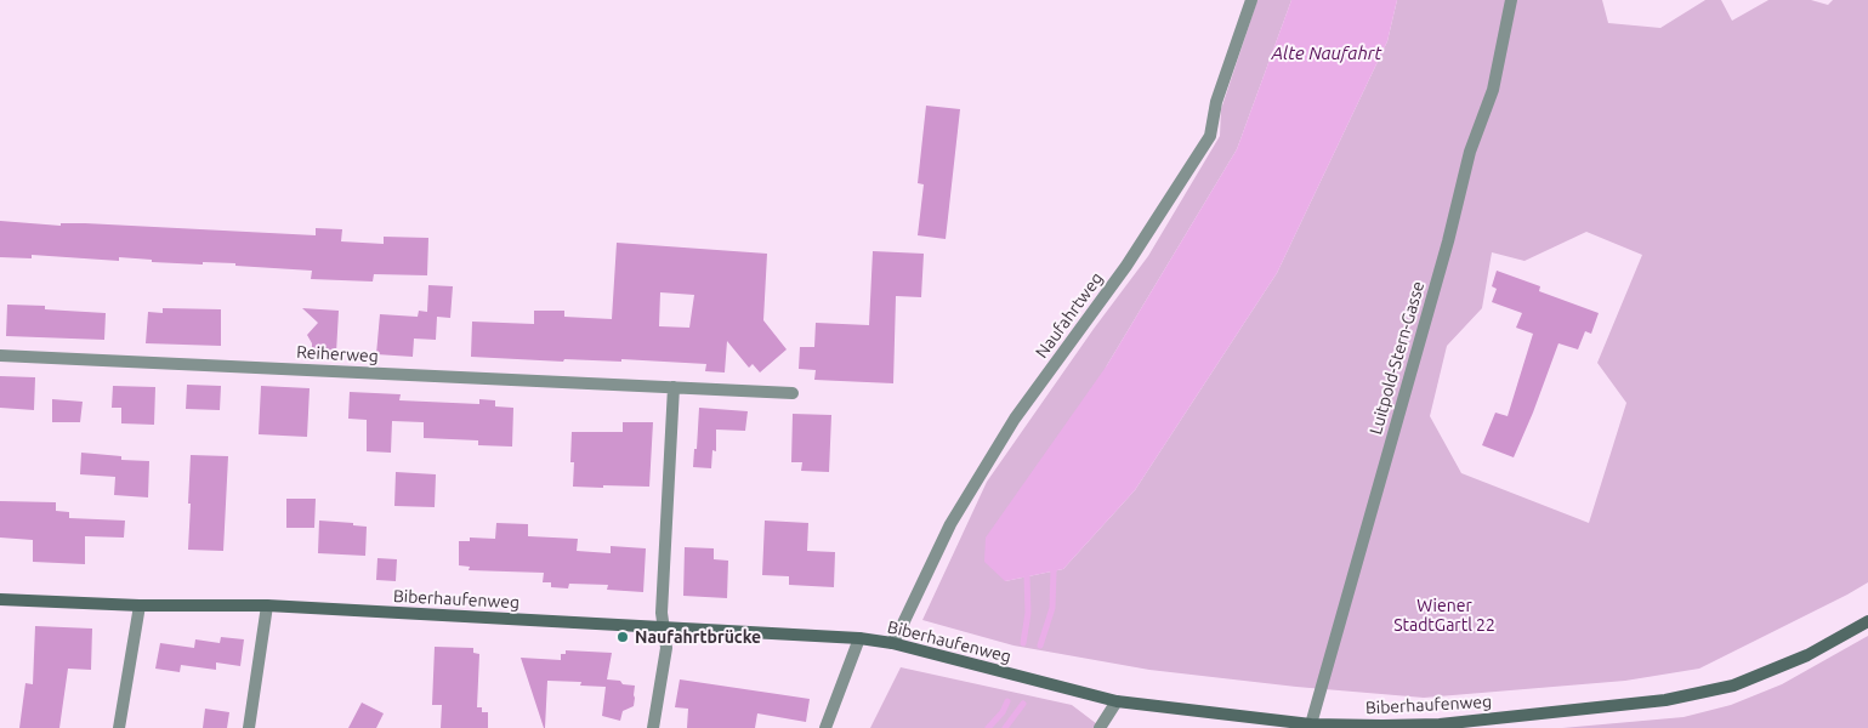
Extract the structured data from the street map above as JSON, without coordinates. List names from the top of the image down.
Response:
{
  "streets": {
    "main road": ["Biberhaufenweg"],
    "street": ["Naufahrtweg", "Reiherweg", "Luitpold-Stern-Gasse"]
  },
  "crossings": [
    ["Naufahrtweg", "Biberhaufenweg"],
    ["Luitpold-Stern-Gasse", "Biberhaufenweg"]
  ],
  "water": ["Alte Naufahrt"],
  "parks": ["Wiener StadtGartl 22"],
  "places": ["Naufahrtbrücke"]
}
